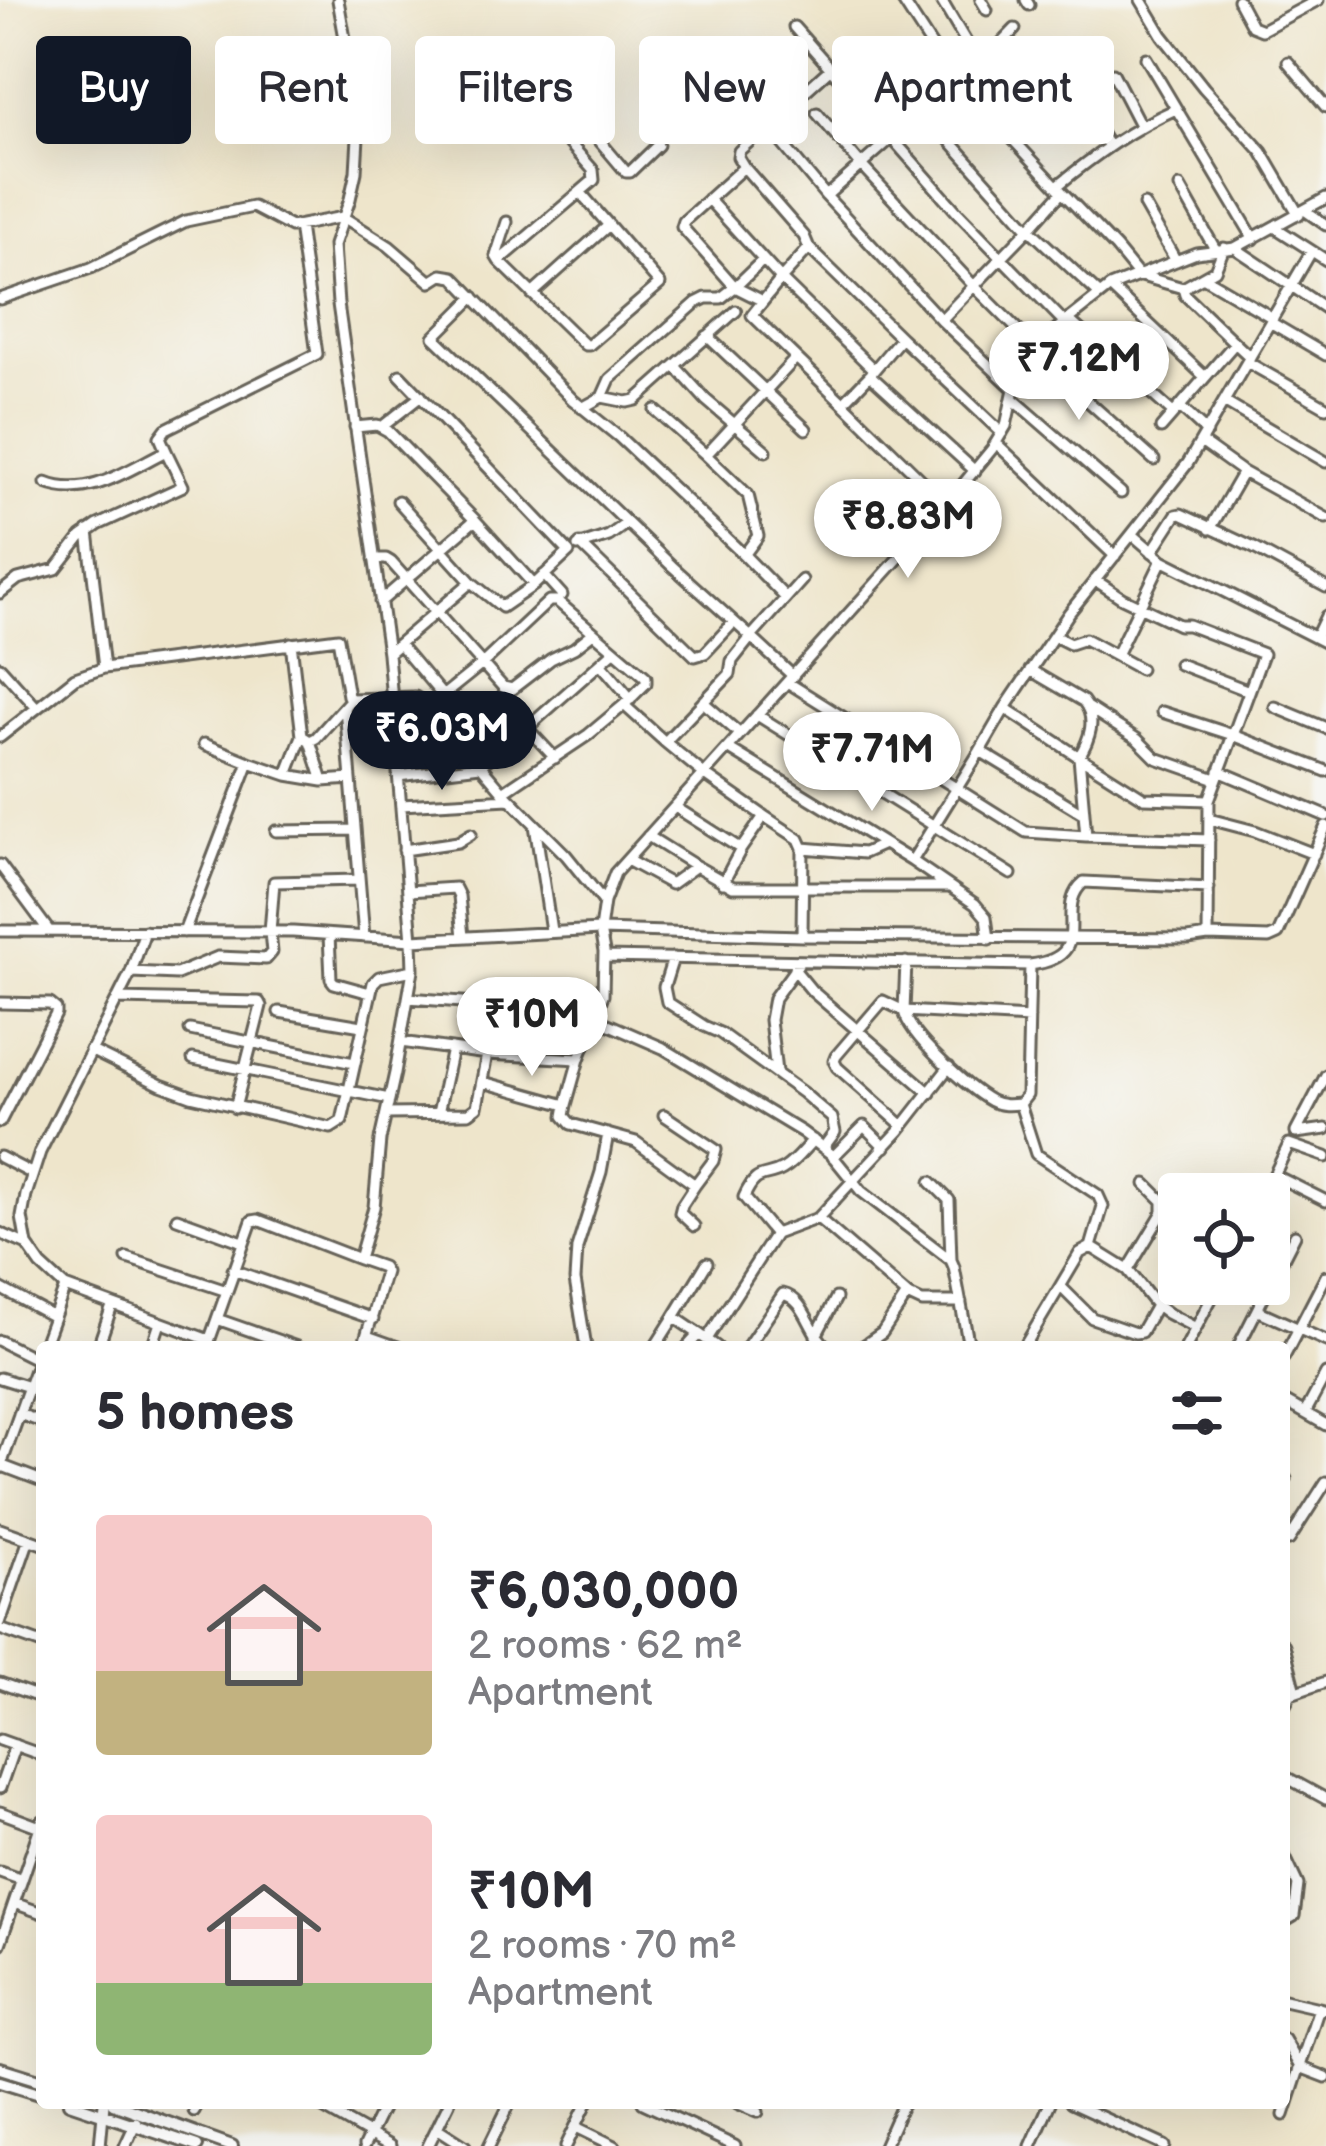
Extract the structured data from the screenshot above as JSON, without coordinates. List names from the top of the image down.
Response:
{
  "page": {
    "chip": [
      "Buy",
      "Rent",
      "Filters",
      "New",
      "Apartment"
    ],
    "price": [
      "₹7.12M",
      "₹8.83M",
      "₹6.03M",
      "₹7.71M",
      "₹10M"
    ],
    "heading": "5 homes",
    "list": [
      {
        "name": "₹6,030,000",
        "note": "2 rooms · 62 m² · Apartment"
      },
      {
        "name": "₹10M",
        "note": "2 rooms · 70 m² · Apartment"
      }
    ]
  }
}
